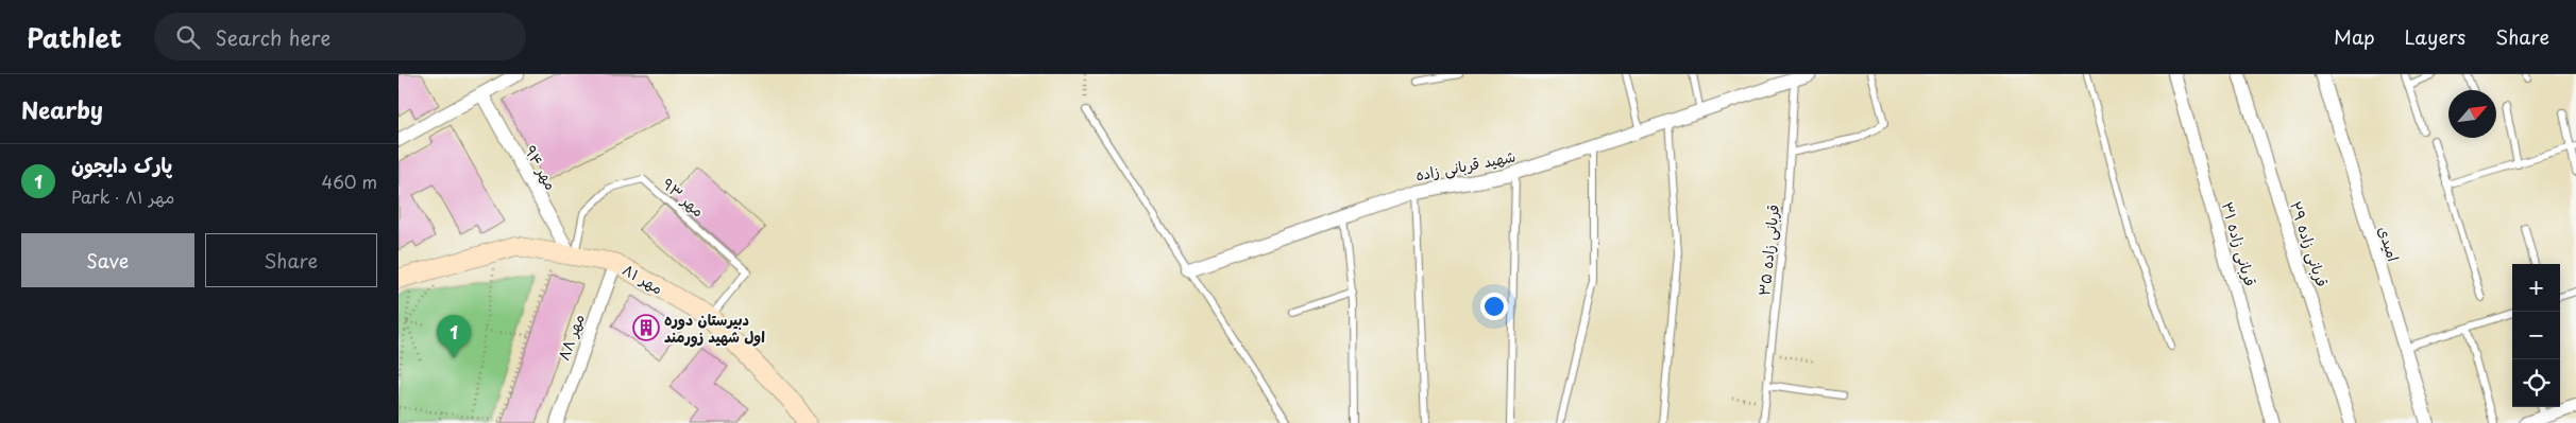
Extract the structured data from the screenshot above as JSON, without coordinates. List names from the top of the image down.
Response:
{
  "streets": {
    "street": [
      "شهید قربانی زاده",
      "مهر ۹۴",
      "قربانی زاده ۳۱",
      "قربانی زاده ۲۹",
      "امیدی",
      "مهر ۸۱",
      "مهر ۸۸"
    ],
    "lane": ["مهر ۹۳", "قربانی زاده ۳۵"]
  },
  "crossings": [
    ["شهید قربانی زاده", "قربانی زاده ۳۵"],
    ["مهر ۹۴", "مهر ۹۳"],
    ["مهر ۹۴", "مهر ۸۱"],
    ["مهر ۹۳", "مهر ۸۱"],
    ["مهر ۸۱", "مهر ۸۸"]
  ],
  "places": {
    "building": ["دبیرستان دوره اول شهید زورمند"]
  },
  "north": "top right",
  "page": {
    "header": "Pathlet",
    "search": "Search here",
    "nav": ["Map", "Layers", "Share"],
    "heading": "Nearby",
    "list": [
      {
        "mark": "1",
        "name": "پارک دایجون",
        "note": "Park · مهر ۸۱",
        "value": "460 m"
      }
    ],
    "buttons": ["Save", "Share"],
    "map_buttons": ["+", "−"],
    "pins": "1"
  }
}
